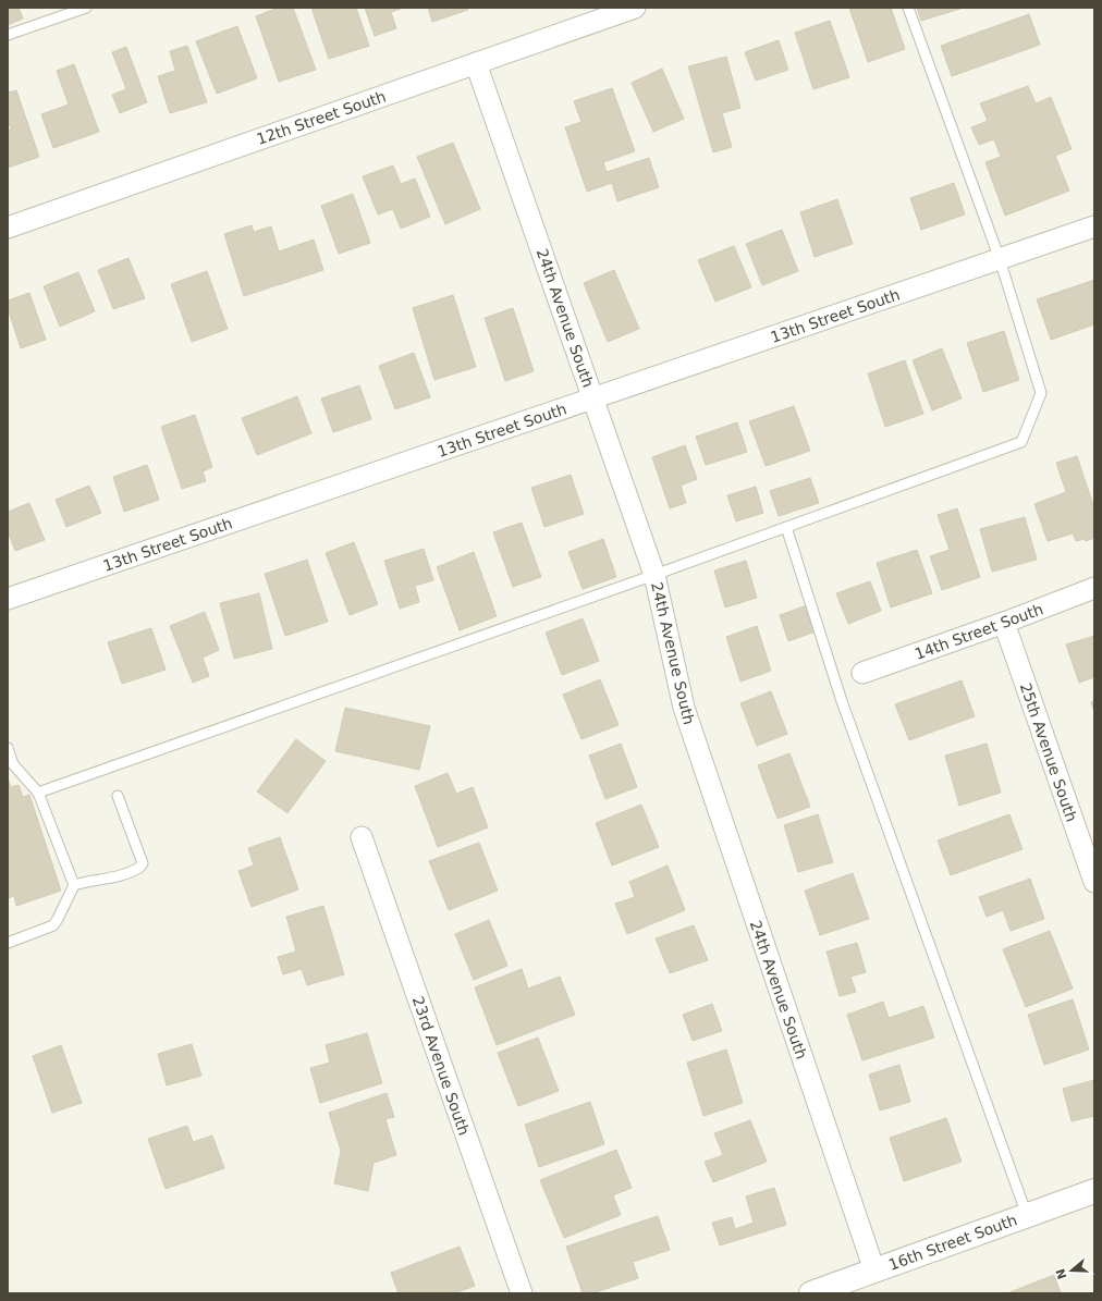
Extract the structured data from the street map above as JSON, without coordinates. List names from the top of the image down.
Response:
{
  "streets": {
    "street": [
      "12th Street South",
      "13th Street South",
      "24th Avenue South",
      "14th Street South",
      "25th Avenue South",
      "23rd Avenue South",
      "16th Street South"
    ]
  },
  "crossings": [
    ["12th Street South", "24th Avenue South"],
    ["13th Street South", "24th Avenue South"],
    ["24th Avenue South", "16th Street South"],
    ["14th Street South", "25th Avenue South"]
  ],
  "north": "left"
}
